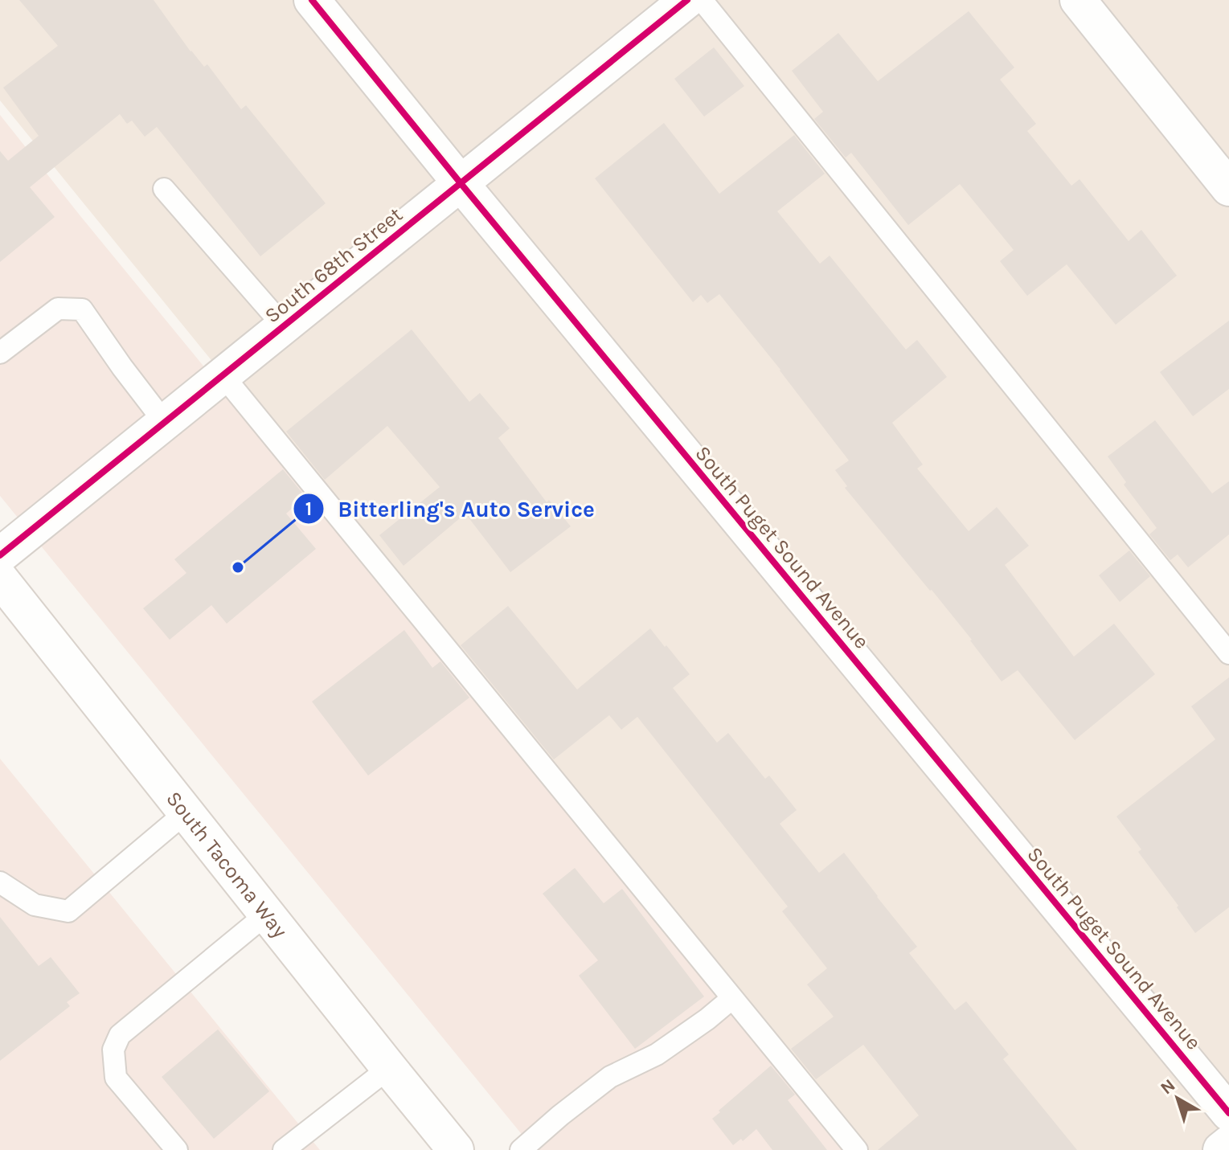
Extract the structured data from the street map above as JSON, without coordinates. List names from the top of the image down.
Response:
{
  "streets": {
    "street": ["South 68th Street", "South Puget Sound Avenue", "South Tacoma Way"]
  },
  "crossings": [
    ["South 68th Street", "South Puget Sound Avenue"]
  ],
  "places": ["Bitterling's Auto Service"],
  "north": "top left"
}
